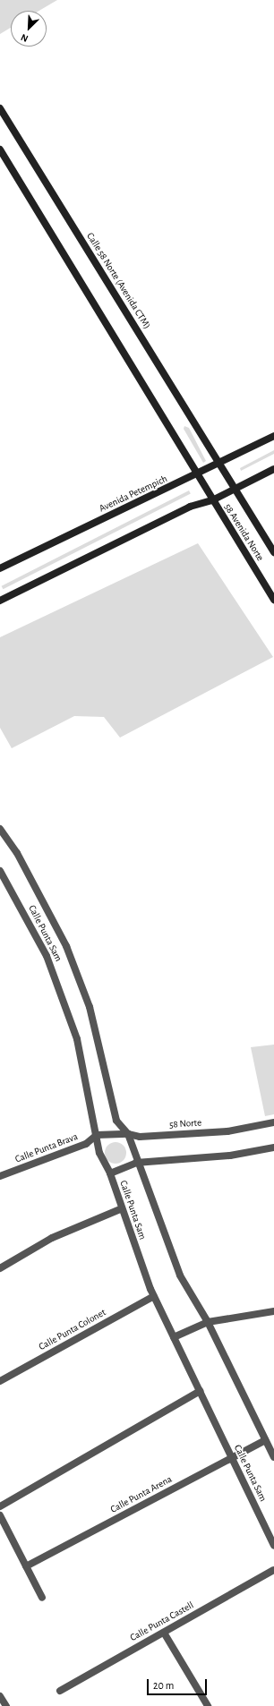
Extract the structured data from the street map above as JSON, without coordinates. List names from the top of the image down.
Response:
{
  "streets": {
    "main road": ["Calle 58 Norte (Avenida CTM)", "Avenida Petempich", "58 Avenida Norte"],
    "street": [
      "Calle Punta Sam",
      "58 Norte",
      "Calle Punta Brava",
      "Calle Punta Colonet",
      "Calle Punta Arena",
      "Calle Punta Castell"
    ]
  },
  "crossings": [
    ["Calle 58 Norte (Avenida CTM)", "Avenida Petempich"],
    ["Calle 58 Norte (Avenida CTM)", "58 Avenida Norte"],
    ["Avenida Petempich", "58 Avenida Norte"],
    ["Calle Punta Sam", "58 Norte"],
    ["Calle Punta Sam", "Calle Punta Brava"],
    ["Calle Punta Sam", "Calle Punta Colonet"],
    ["Calle Punta Sam", "Calle Punta Arena"],
    ["58 Norte", "Calle Punta Brava"]
  ],
  "scale_bar": "20 m",
  "north": "bottom left"
}
